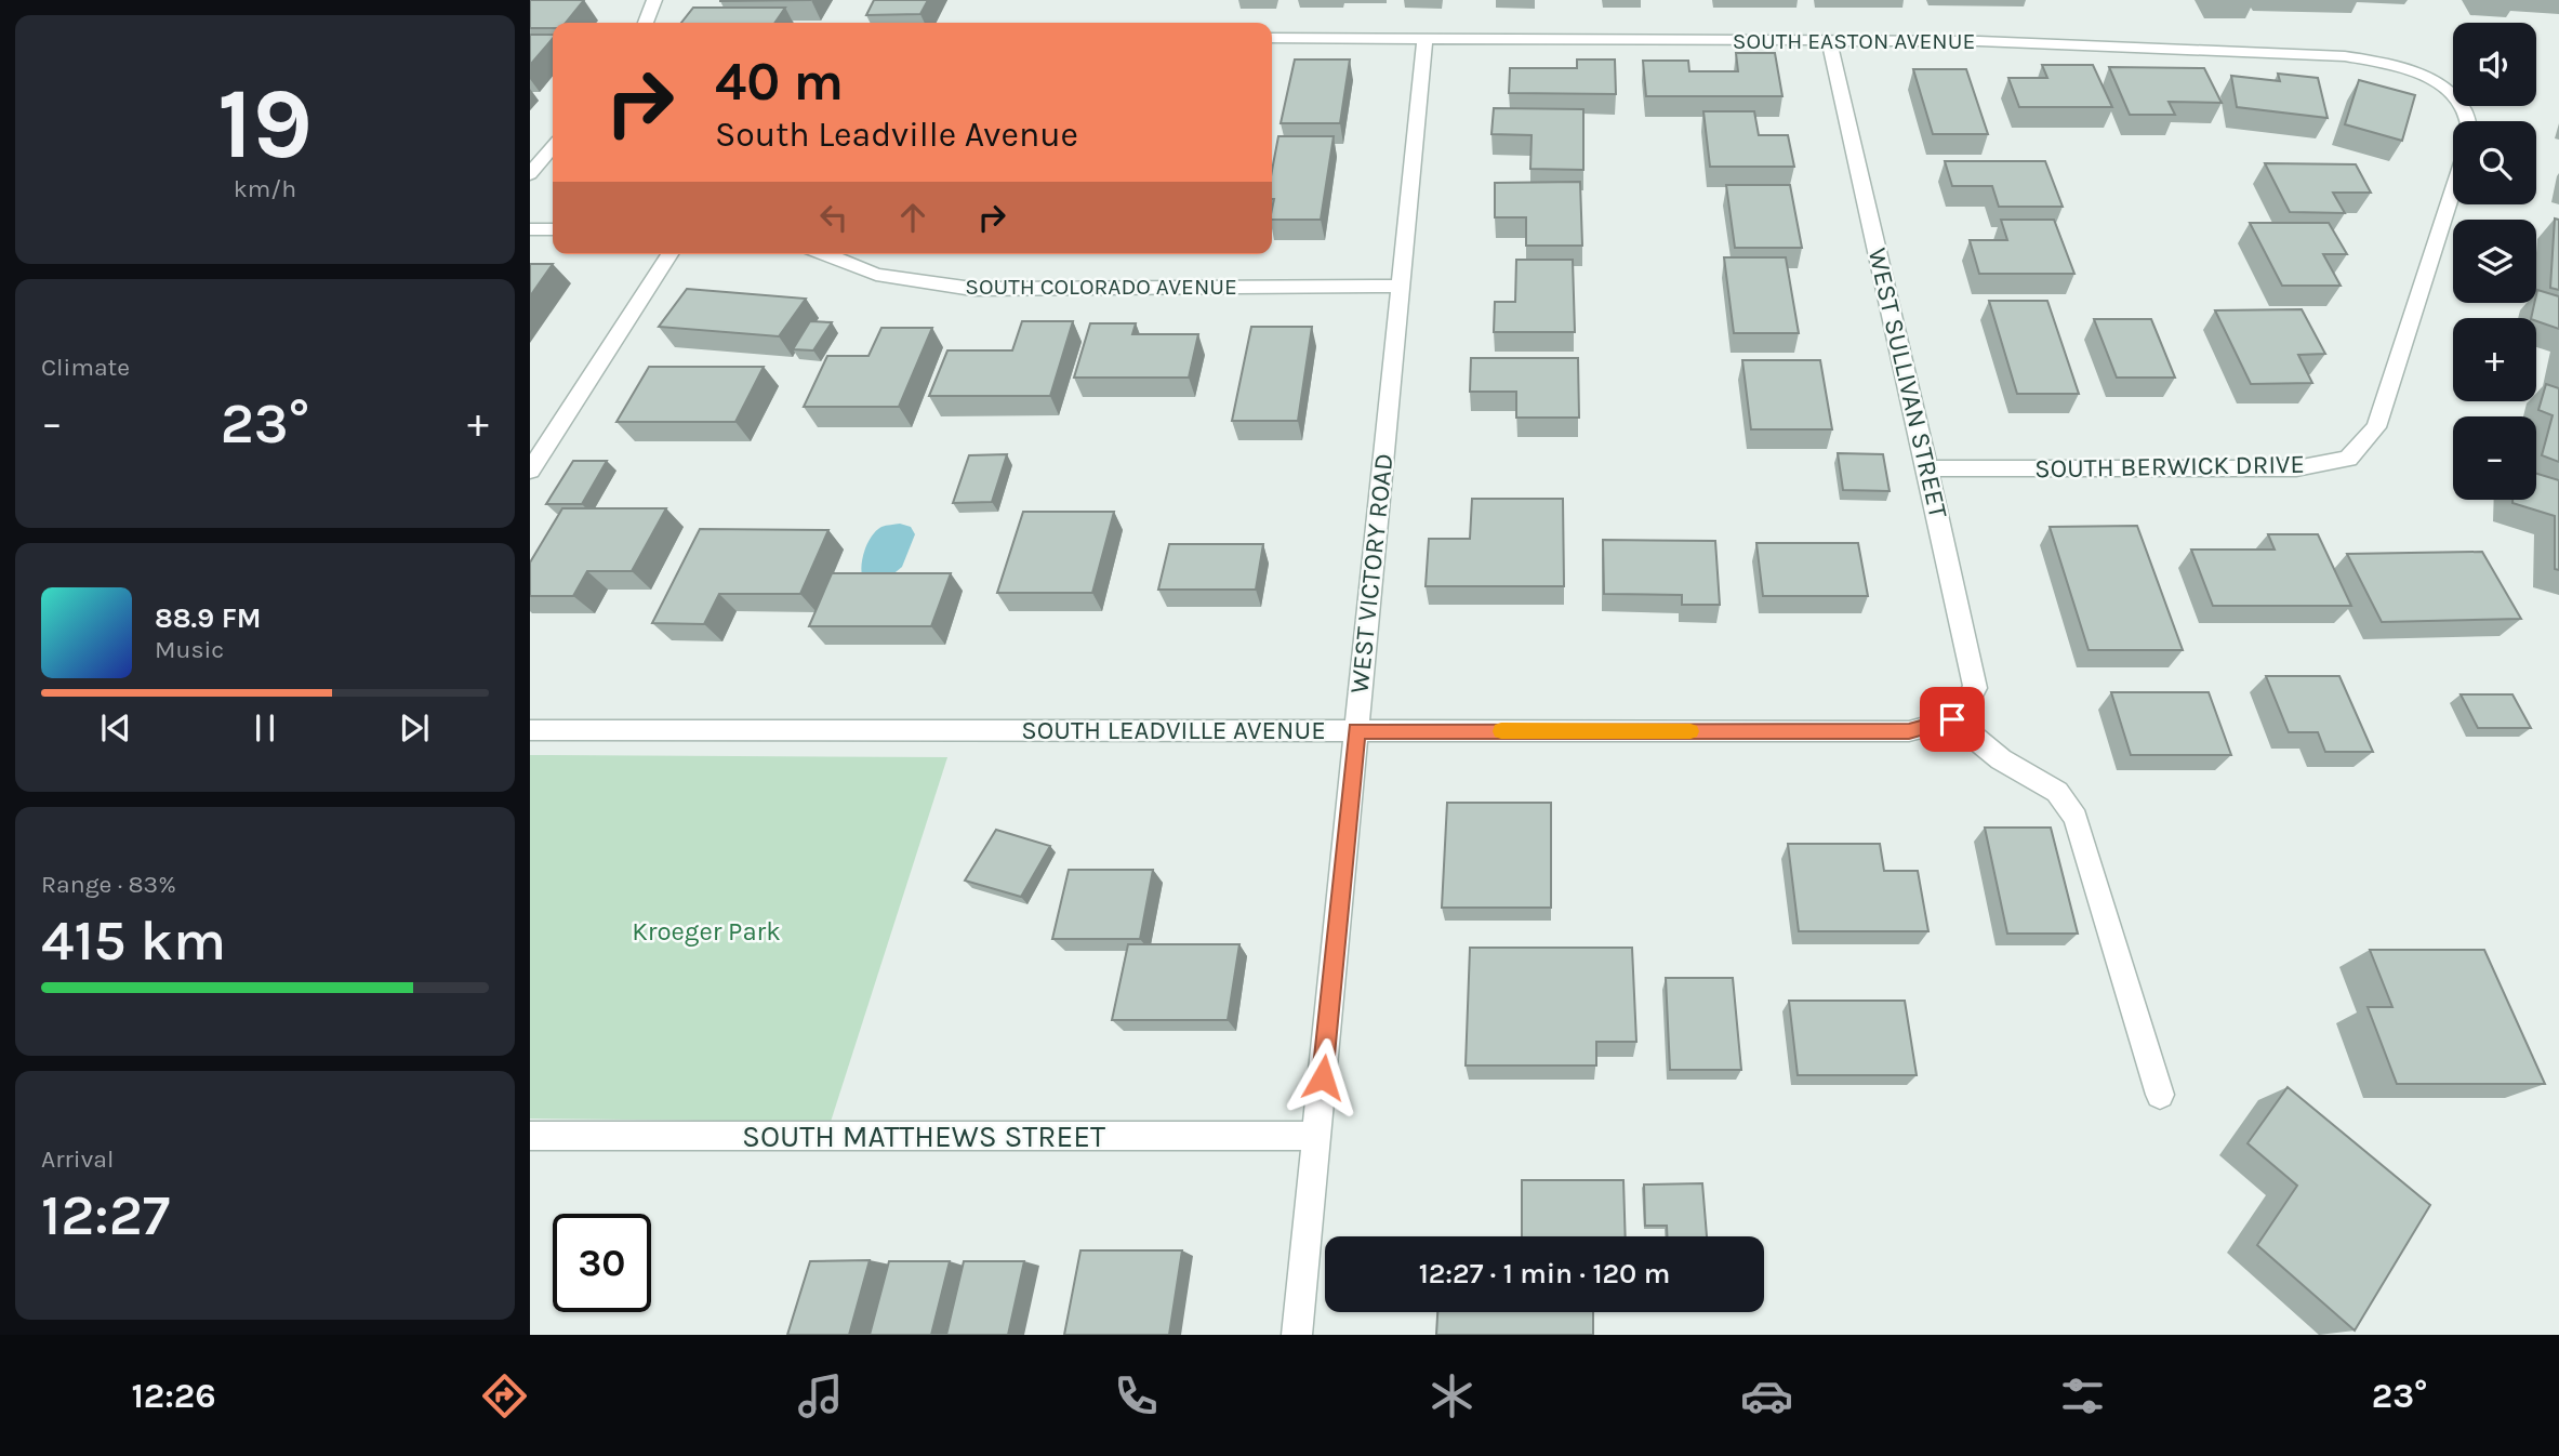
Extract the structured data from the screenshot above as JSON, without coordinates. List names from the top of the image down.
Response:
{
  "streets": {
    "street": [
      "SOUTH EASTON AVENUE",
      "SOUTH COLORADO AVENUE",
      "WEST SULLIVAN STREET",
      "SOUTH BERWICK DRIVE",
      "WEST VICTORY ROAD",
      "SOUTH LEADVILLE AVENUE",
      "SOUTH MATTHEWS STREET"
    ]
  },
  "crossings": [
    ["SOUTH EASTON AVENUE", "WEST SULLIVAN STREET"],
    ["SOUTH EASTON AVENUE", "WEST VICTORY ROAD"],
    ["SOUTH COLORADO AVENUE", "WEST VICTORY ROAD"],
    ["WEST SULLIVAN STREET", "SOUTH BERWICK DRIVE"],
    ["WEST SULLIVAN STREET", "SOUTH LEADVILLE AVENUE"],
    ["WEST VICTORY ROAD", "SOUTH LEADVILLE AVENUE"],
    ["WEST VICTORY ROAD", "SOUTH MATTHEWS STREET"]
  ],
  "parks": ["Kroeger Park"],
  "page": {
    "tile": [
      ["19", "km/h"],
      "Climate",
      ["Range · 83%", "415 km"],
      ["Arrival", "12:27"]
    ],
    "map_buttons": ["+", "−"],
    "turn": ["40 m", "South Leadville Avenue"],
    "heat": ["−", "23°", "+"],
    "song": ["88.9 FM", "Music"],
    "limit": "30",
    "trip": "12:27 · 1 min · 120 m",
    "tabs": ["12:26", "23°"]
  }
}
